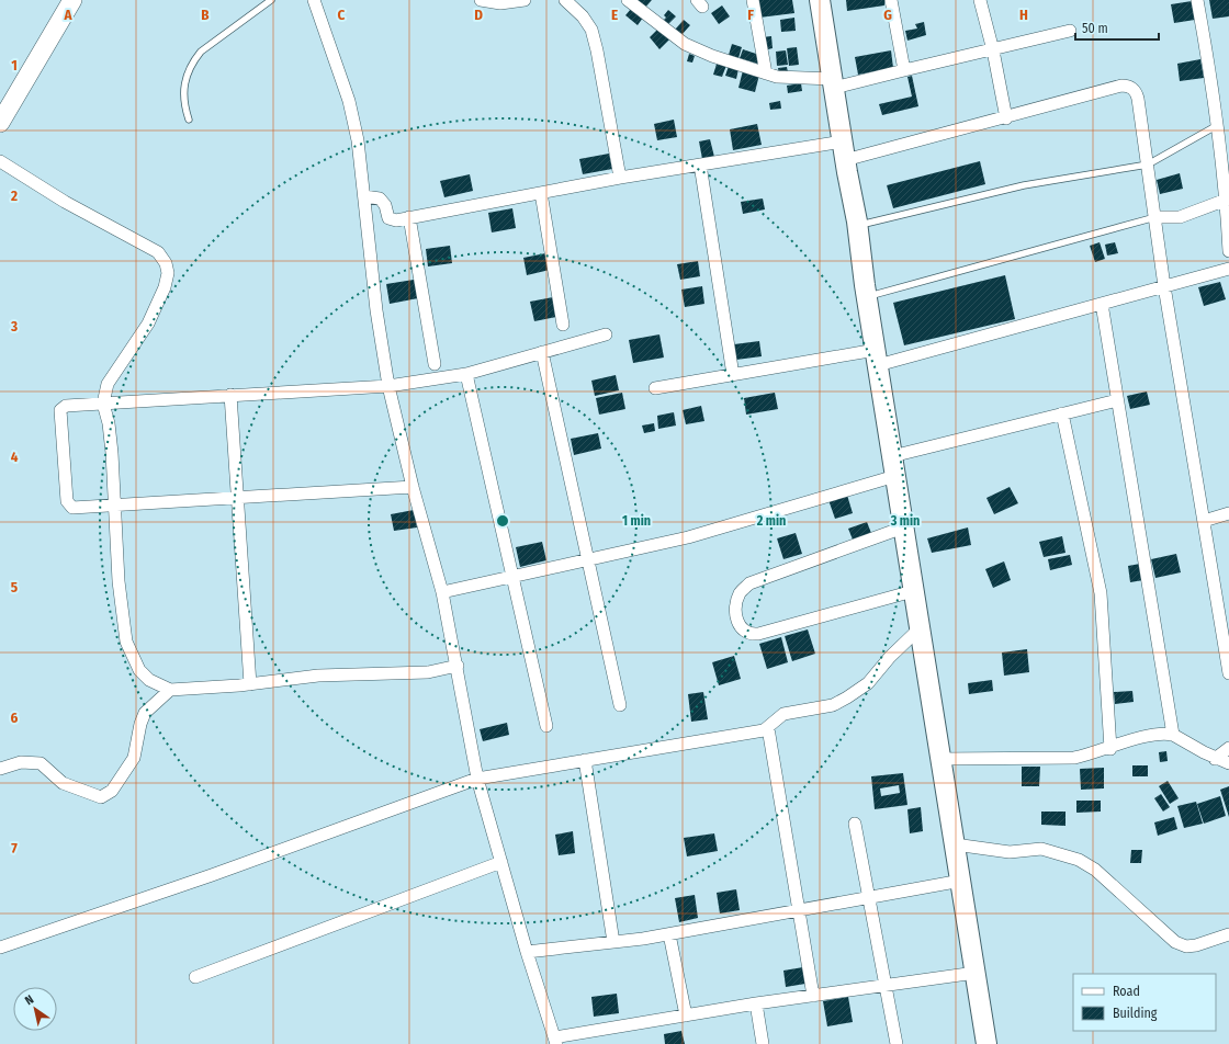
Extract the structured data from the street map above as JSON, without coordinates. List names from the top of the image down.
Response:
{
  "legend": ["Road", "Building"],
  "scale_bar": "50 m",
  "north": "top left",
  "grid": {
    "columns": [
      "A",
      "B",
      "C",
      "D",
      "E",
      "F",
      "G",
      "H"
    ],
    "rows": [
      "1",
      "2",
      "3",
      "4",
      "5",
      "6",
      "7"
    ]
  },
  "rings": ["1 min", "2 min", "3 min"]
}
